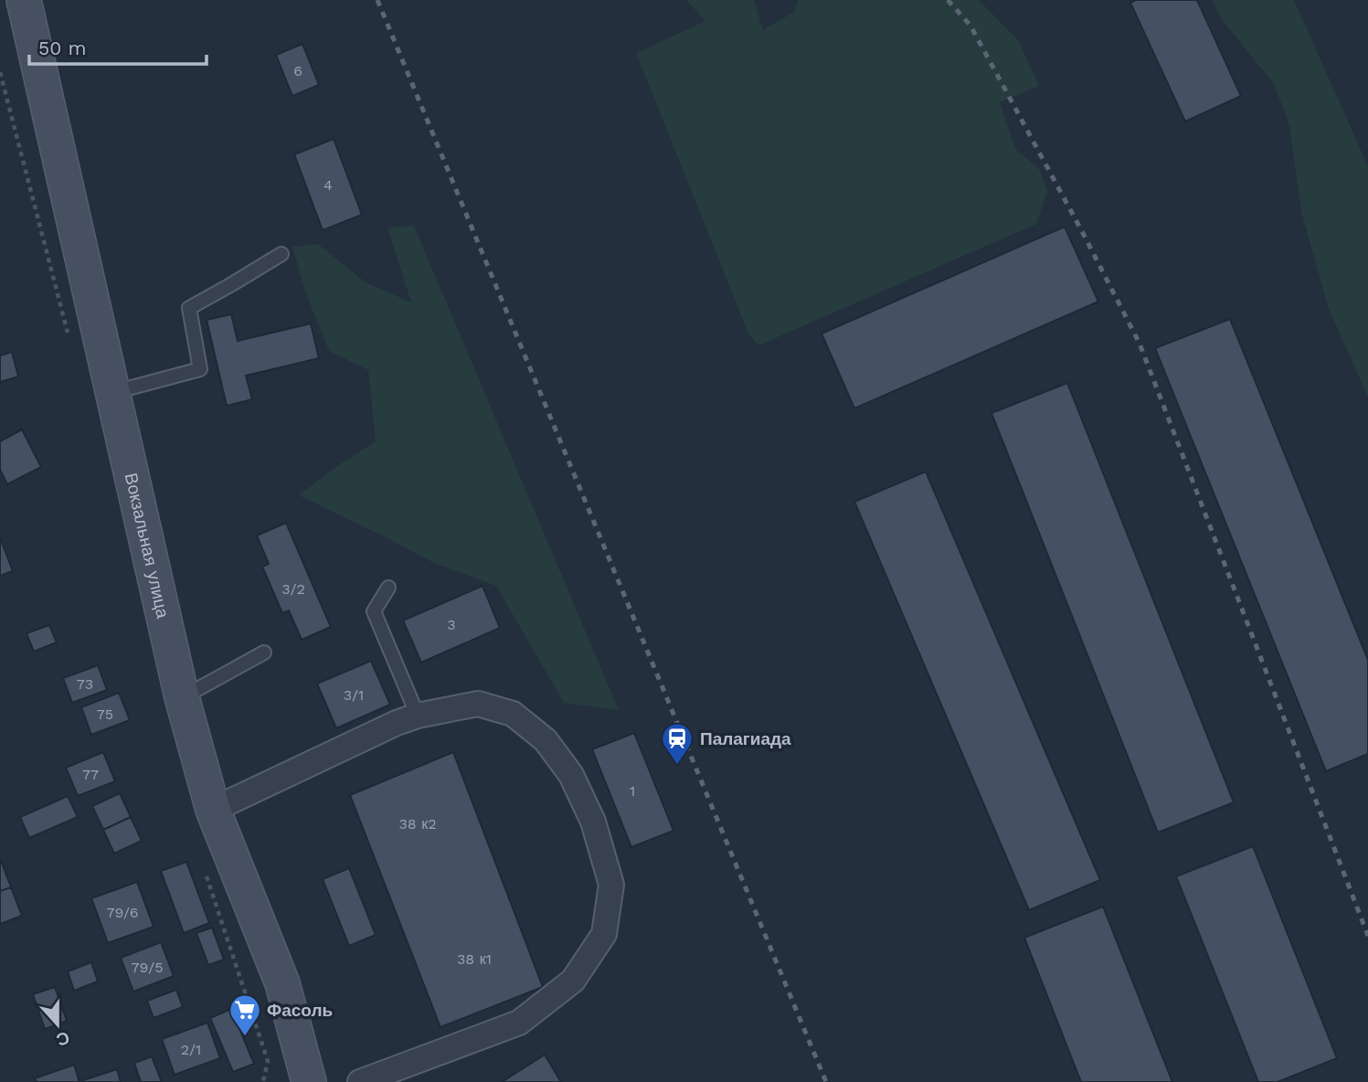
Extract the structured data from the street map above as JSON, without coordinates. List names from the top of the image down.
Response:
{
  "streets": {
    "main road": ["Вокзальная улица"]
  },
  "places": {
    "station": ["Палагиада"],
    "supermarket": ["Фасоль"]
  },
  "house_numbers": [
    "6",
    "4",
    "3/2",
    "3",
    "73",
    "3/1",
    "75",
    "77",
    "1",
    "38 к2",
    "79/6",
    "38 к1",
    "79/5",
    "2/1"
  ],
  "scale_bar": "50 m",
  "north": "bottom"
}
